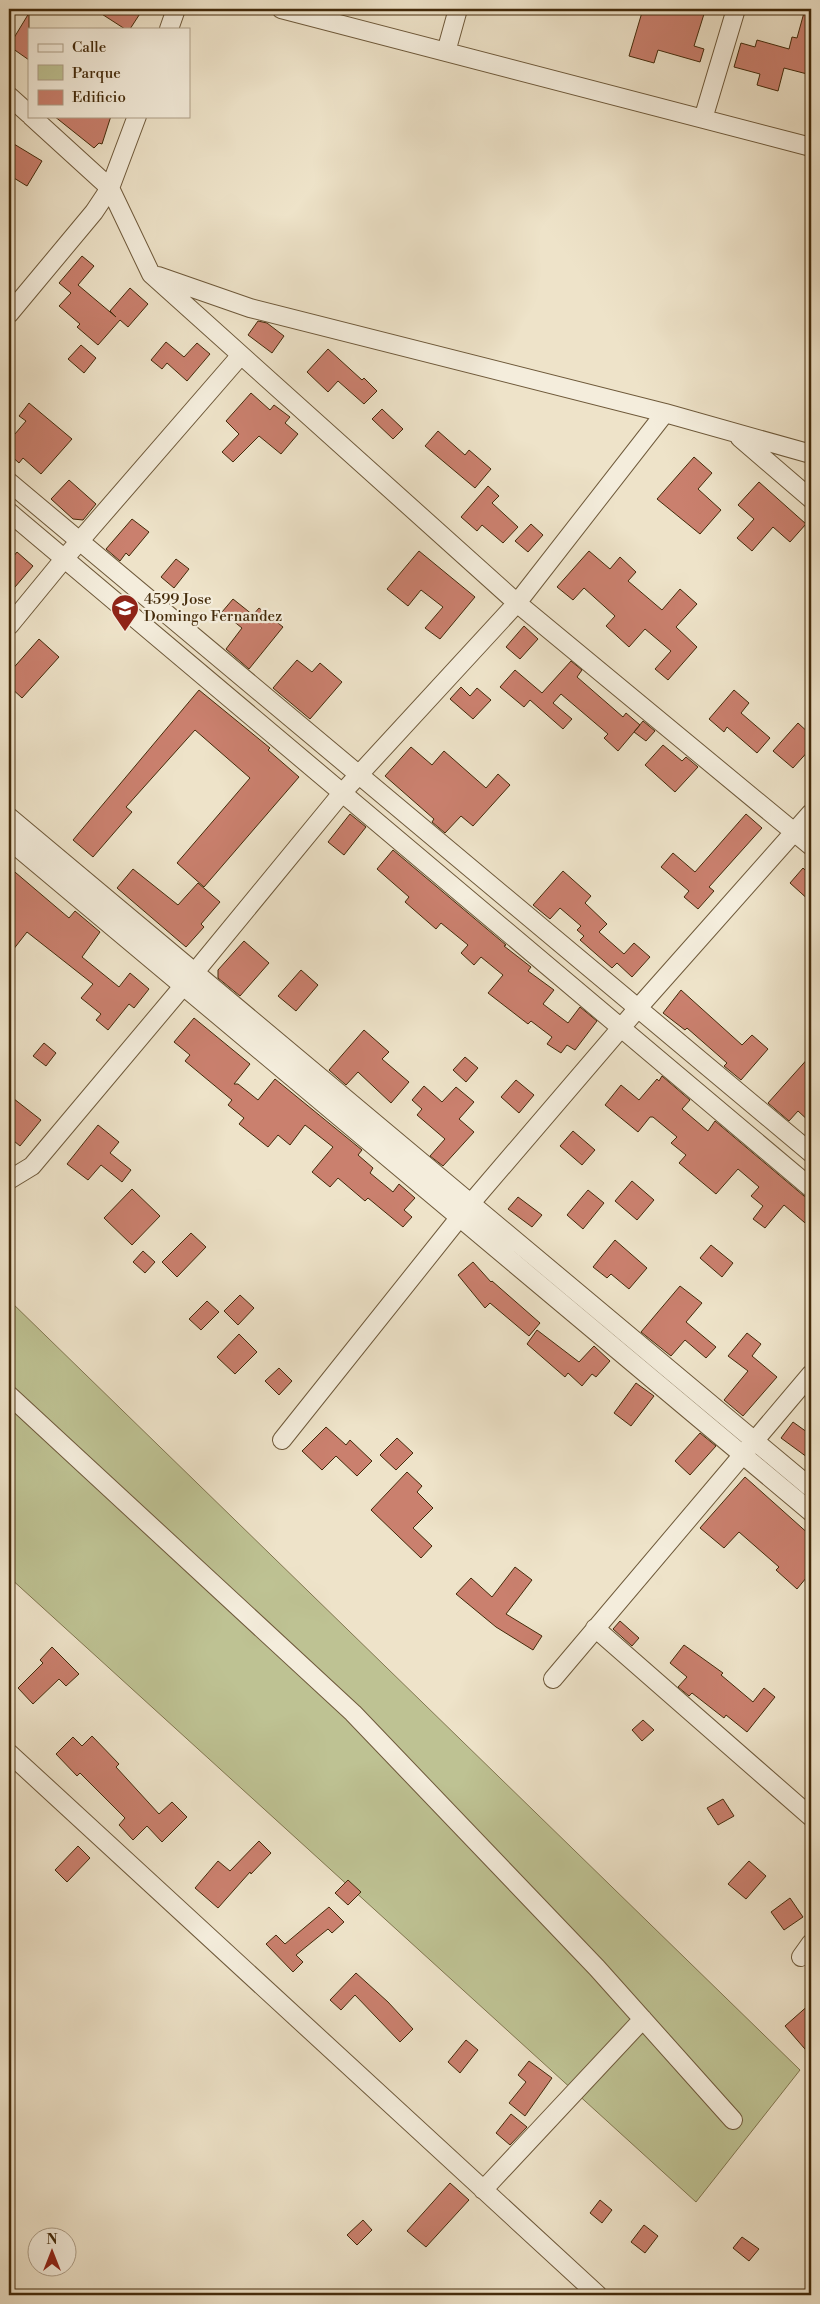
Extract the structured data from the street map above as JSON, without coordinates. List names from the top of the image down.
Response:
{
  "places": {
    "school or university": ["4599 Jose Domingo Fernandez"]
  },
  "legend": ["Calle", "Parque", "Edificio"],
  "north": "top"
}
